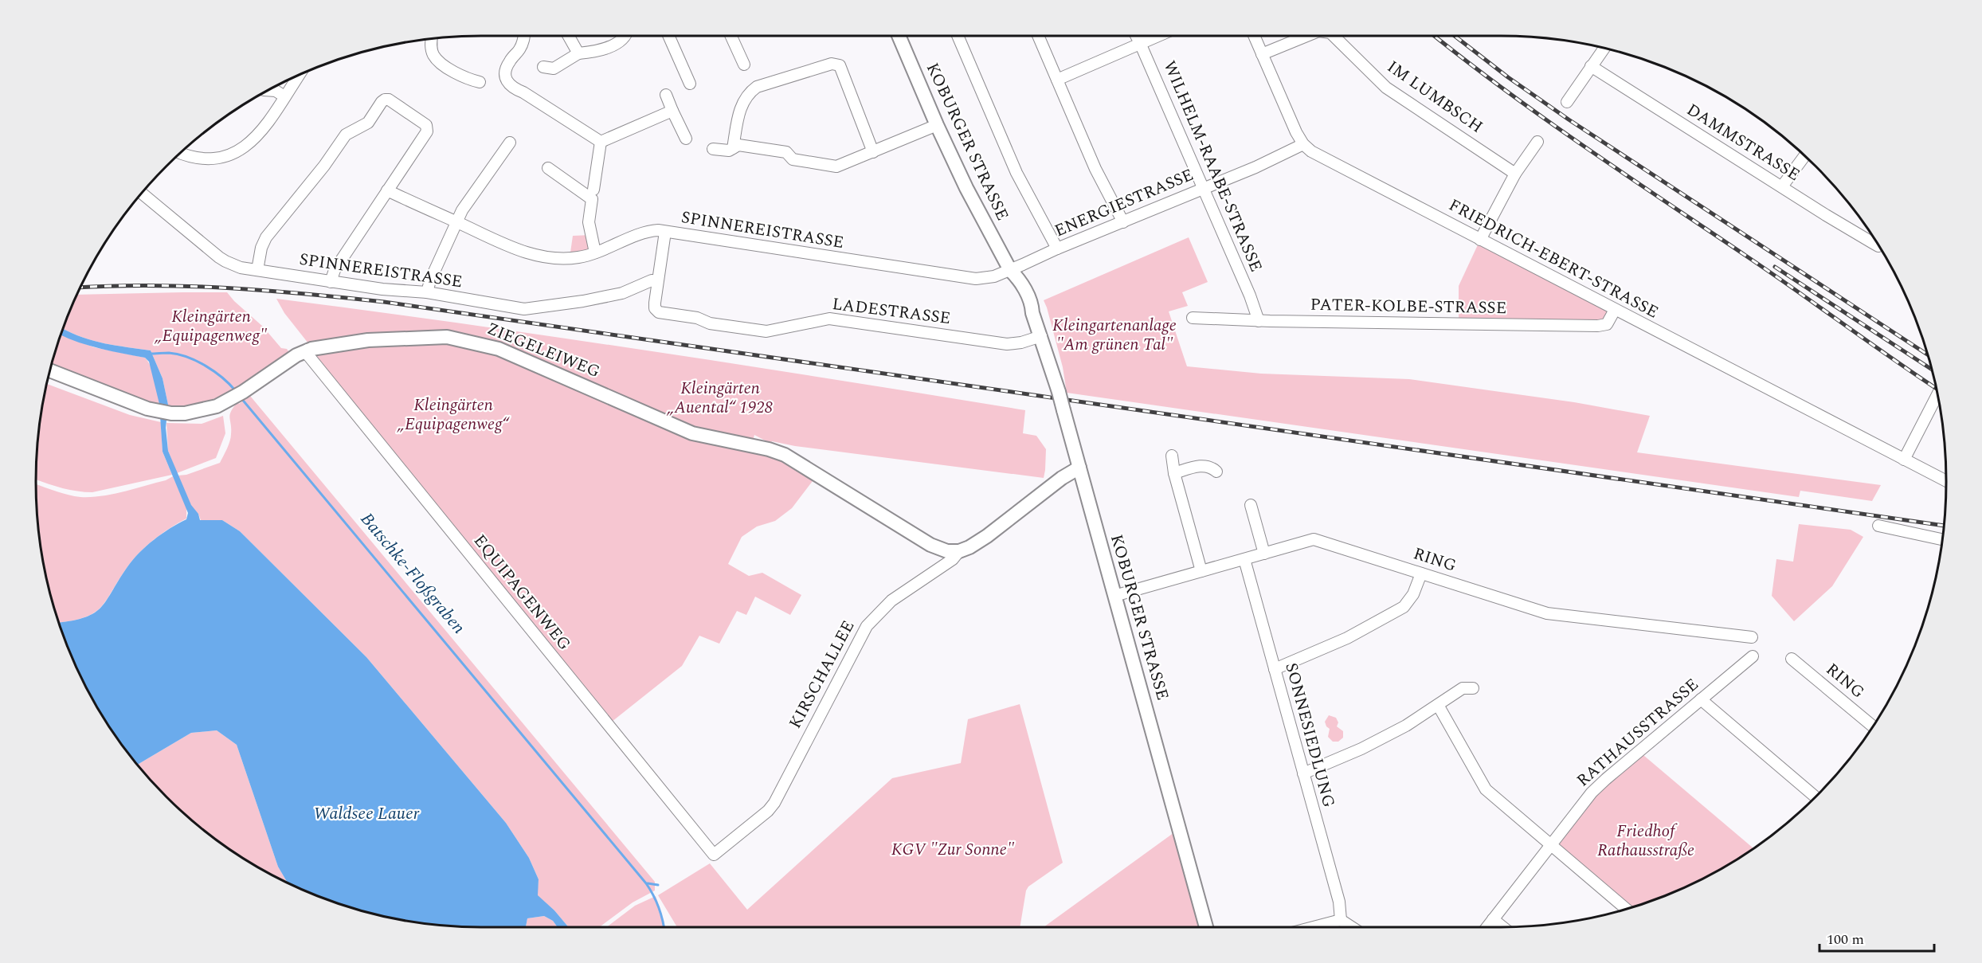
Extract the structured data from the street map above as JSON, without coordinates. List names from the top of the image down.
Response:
{
  "streets": {
    "main road": ["KOBURGER STRASSE", "ZIEGELEIWEG", "KIRSCHALLEE"],
    "street": [
      "IM LUMBSCH",
      "DAMMSTRASSE",
      "WILHELM-RAABE-STRASSE",
      "ENERGIESTRASSE",
      "SPINNEREISTRASSE",
      "FRIEDRICH-EBERT-STRASSE",
      "PATER-KOLBE-STRASSE",
      "LADESTRASSE",
      "RING",
      "EQUIPAGENWEG",
      "RATHAUSSTRASSE",
      "SONNESIEDLUNG"
    ]
  },
  "crossings": [
    ["IM LUMBSCH", "FRIEDRICH-EBERT-STRASSE"],
    ["KOBURGER STRASSE", "ENERGIESTRASSE"],
    ["KOBURGER STRASSE", "SPINNEREISTRASSE"],
    ["KOBURGER STRASSE", "LADESTRASSE"],
    ["KOBURGER STRASSE", "RING"],
    ["KOBURGER STRASSE", "KIRSCHALLEE"],
    ["WILHELM-RAABE-STRASSE", "ENERGIESTRASSE"],
    ["WILHELM-RAABE-STRASSE", "PATER-KOLBE-STRASSE"],
    ["ENERGIESTRASSE", "SPINNEREISTRASSE"],
    ["ENERGIESTRASSE", "FRIEDRICH-EBERT-STRASSE"],
    ["SPINNEREISTRASSE", "LADESTRASSE"],
    ["FRIEDRICH-EBERT-STRASSE", "PATER-KOLBE-STRASSE"],
    ["ZIEGELEIWEG", "EQUIPAGENWEG"],
    ["ZIEGELEIWEG", "KIRSCHALLEE"],
    ["RING", "SONNESIEDLUNG"],
    ["EQUIPAGENWEG", "KIRSCHALLEE"]
  ],
  "water": ["Batschke‐Floßgraben", "Waldsee Lauer"],
  "parks": [
    "Kleingärten „Equipagenweg\"",
    "Kleingartenanlage \"Am grünen Tal\"",
    "Kleingärten „Auental“ 1928",
    "Kleingärten „Equipagenweg“",
    "Friedhof Rathausstraße",
    "KGV \"Zur Sonne\""
  ],
  "scale_bar": "100 m"
}
